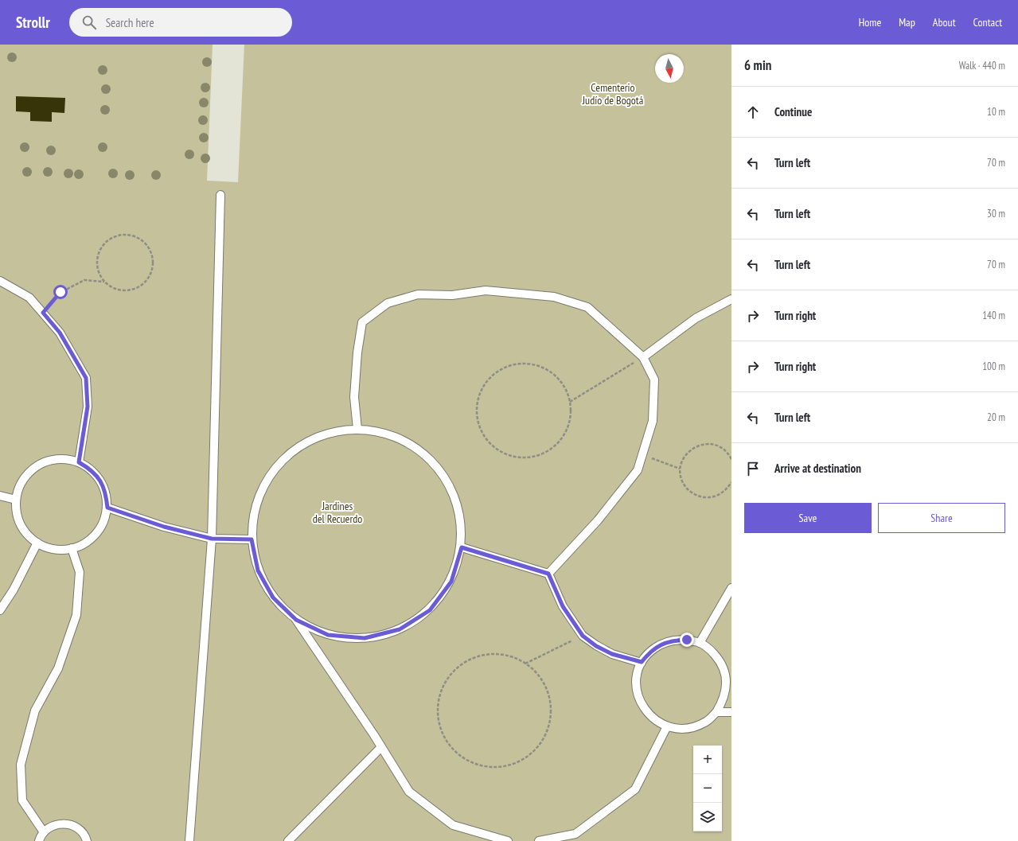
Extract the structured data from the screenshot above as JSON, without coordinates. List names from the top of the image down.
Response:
{
  "parks": ["Cementerio Judío de Bogotá", "Jardines del Recuerdo"],
  "north": "bottom",
  "page": {
    "header": "Strollr",
    "search": "Search here",
    "nav": [
      "Home",
      "Map",
      "About",
      "Contact"
    ],
    "heading": ["6 min", "Walk · 440 m"],
    "list": [
      ["Continue", "10 m"],
      ["Turn left", "70 m"],
      ["Turn left", "30 m"],
      ["Turn left", "70 m"],
      ["Turn right", "140 m"],
      ["Turn right", "100 m"],
      ["Turn left", "20 m"],
      "Arrive at destination"
    ],
    "buttons": ["Save", "Share"],
    "map_buttons": ["+", "−"]
  }
}
